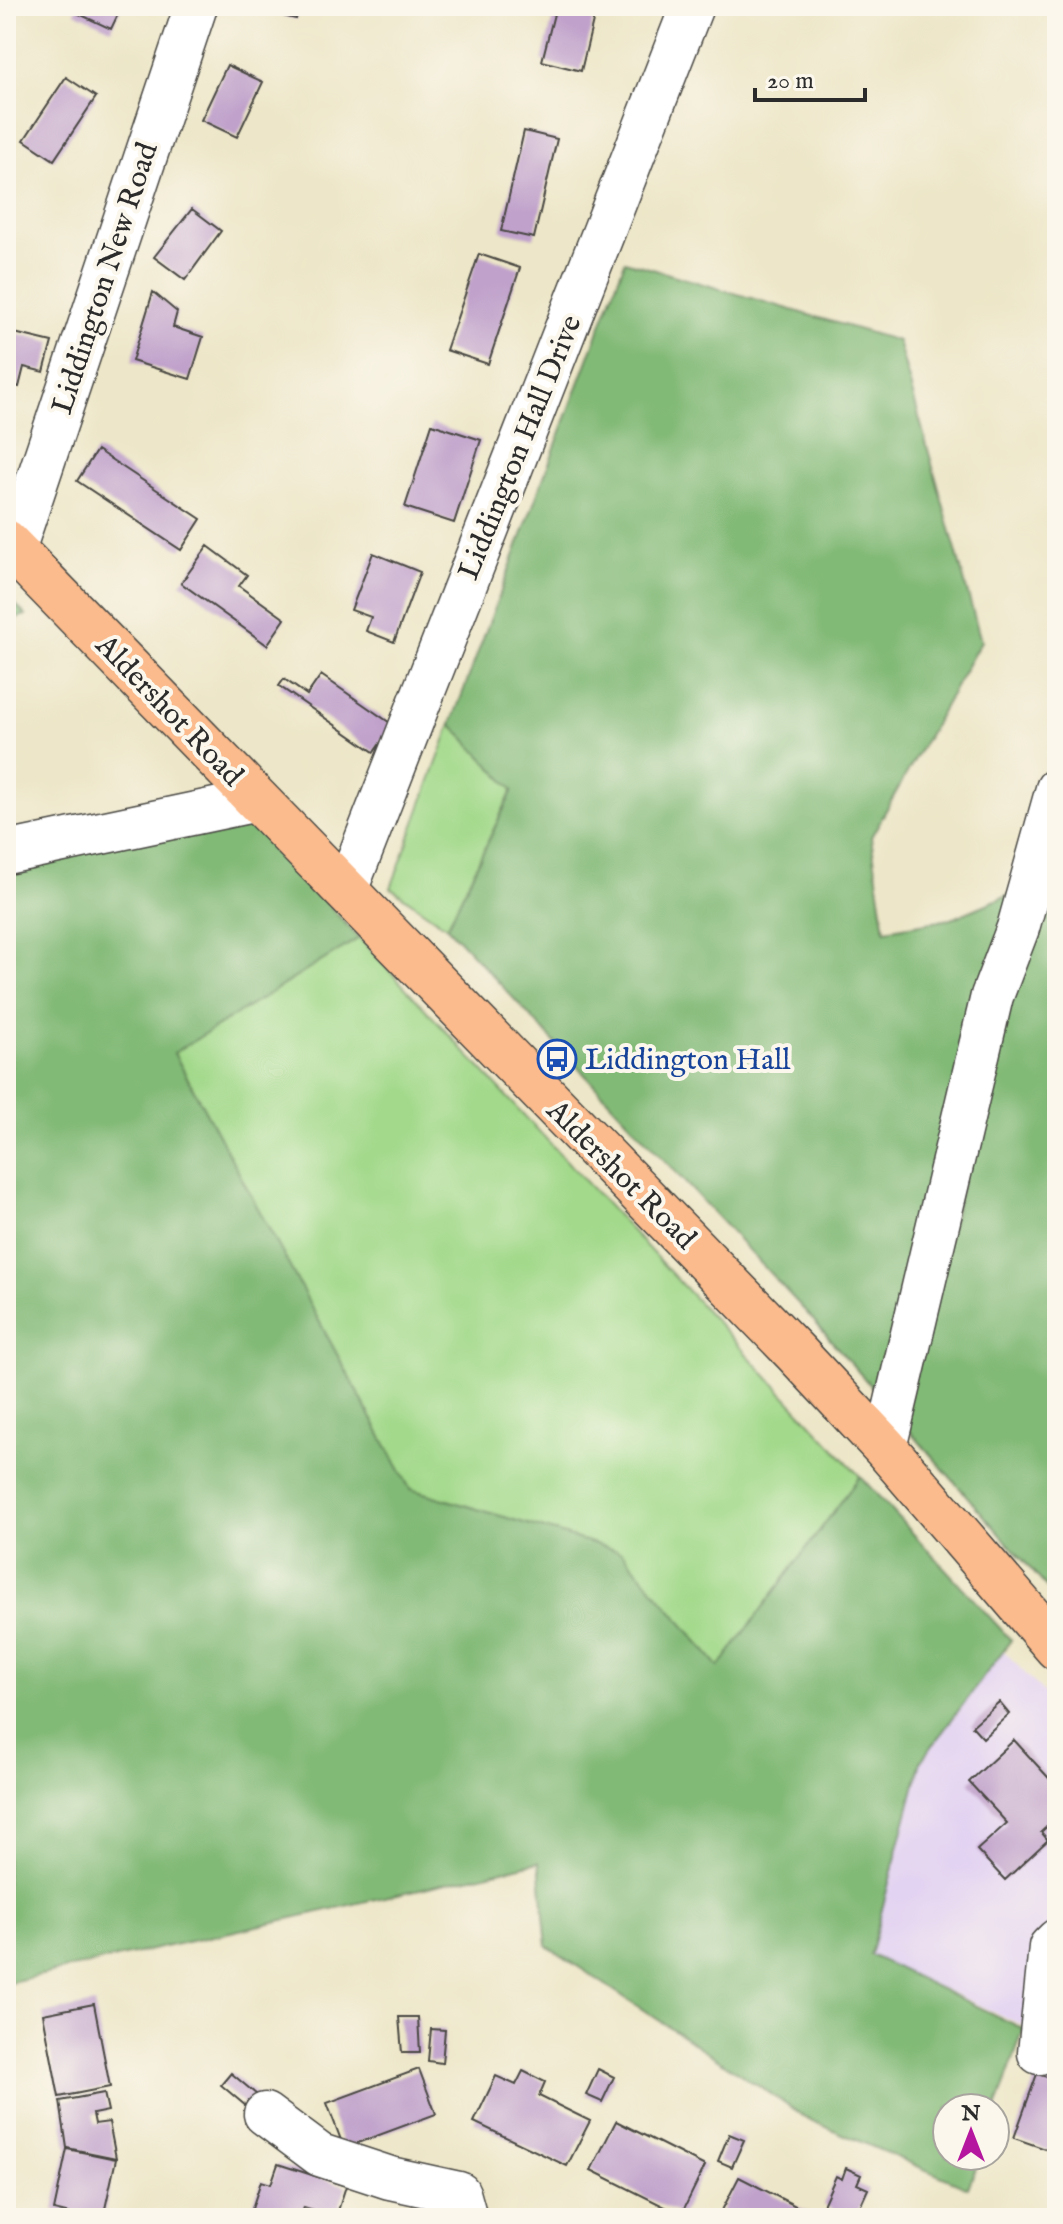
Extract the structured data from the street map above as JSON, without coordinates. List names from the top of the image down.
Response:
{
  "streets": {
    "main road": ["Aldershot Road"],
    "street": ["Liddington New Road", "Liddington Hall Drive"]
  },
  "crossings": [
    ["Liddington New Road", "Aldershot Road"],
    ["Liddington Hall Drive", "Aldershot Road"]
  ],
  "places": {
    "bus stop": ["Liddington Hall"]
  },
  "scale_bar": "20 m",
  "north": "top"
}
